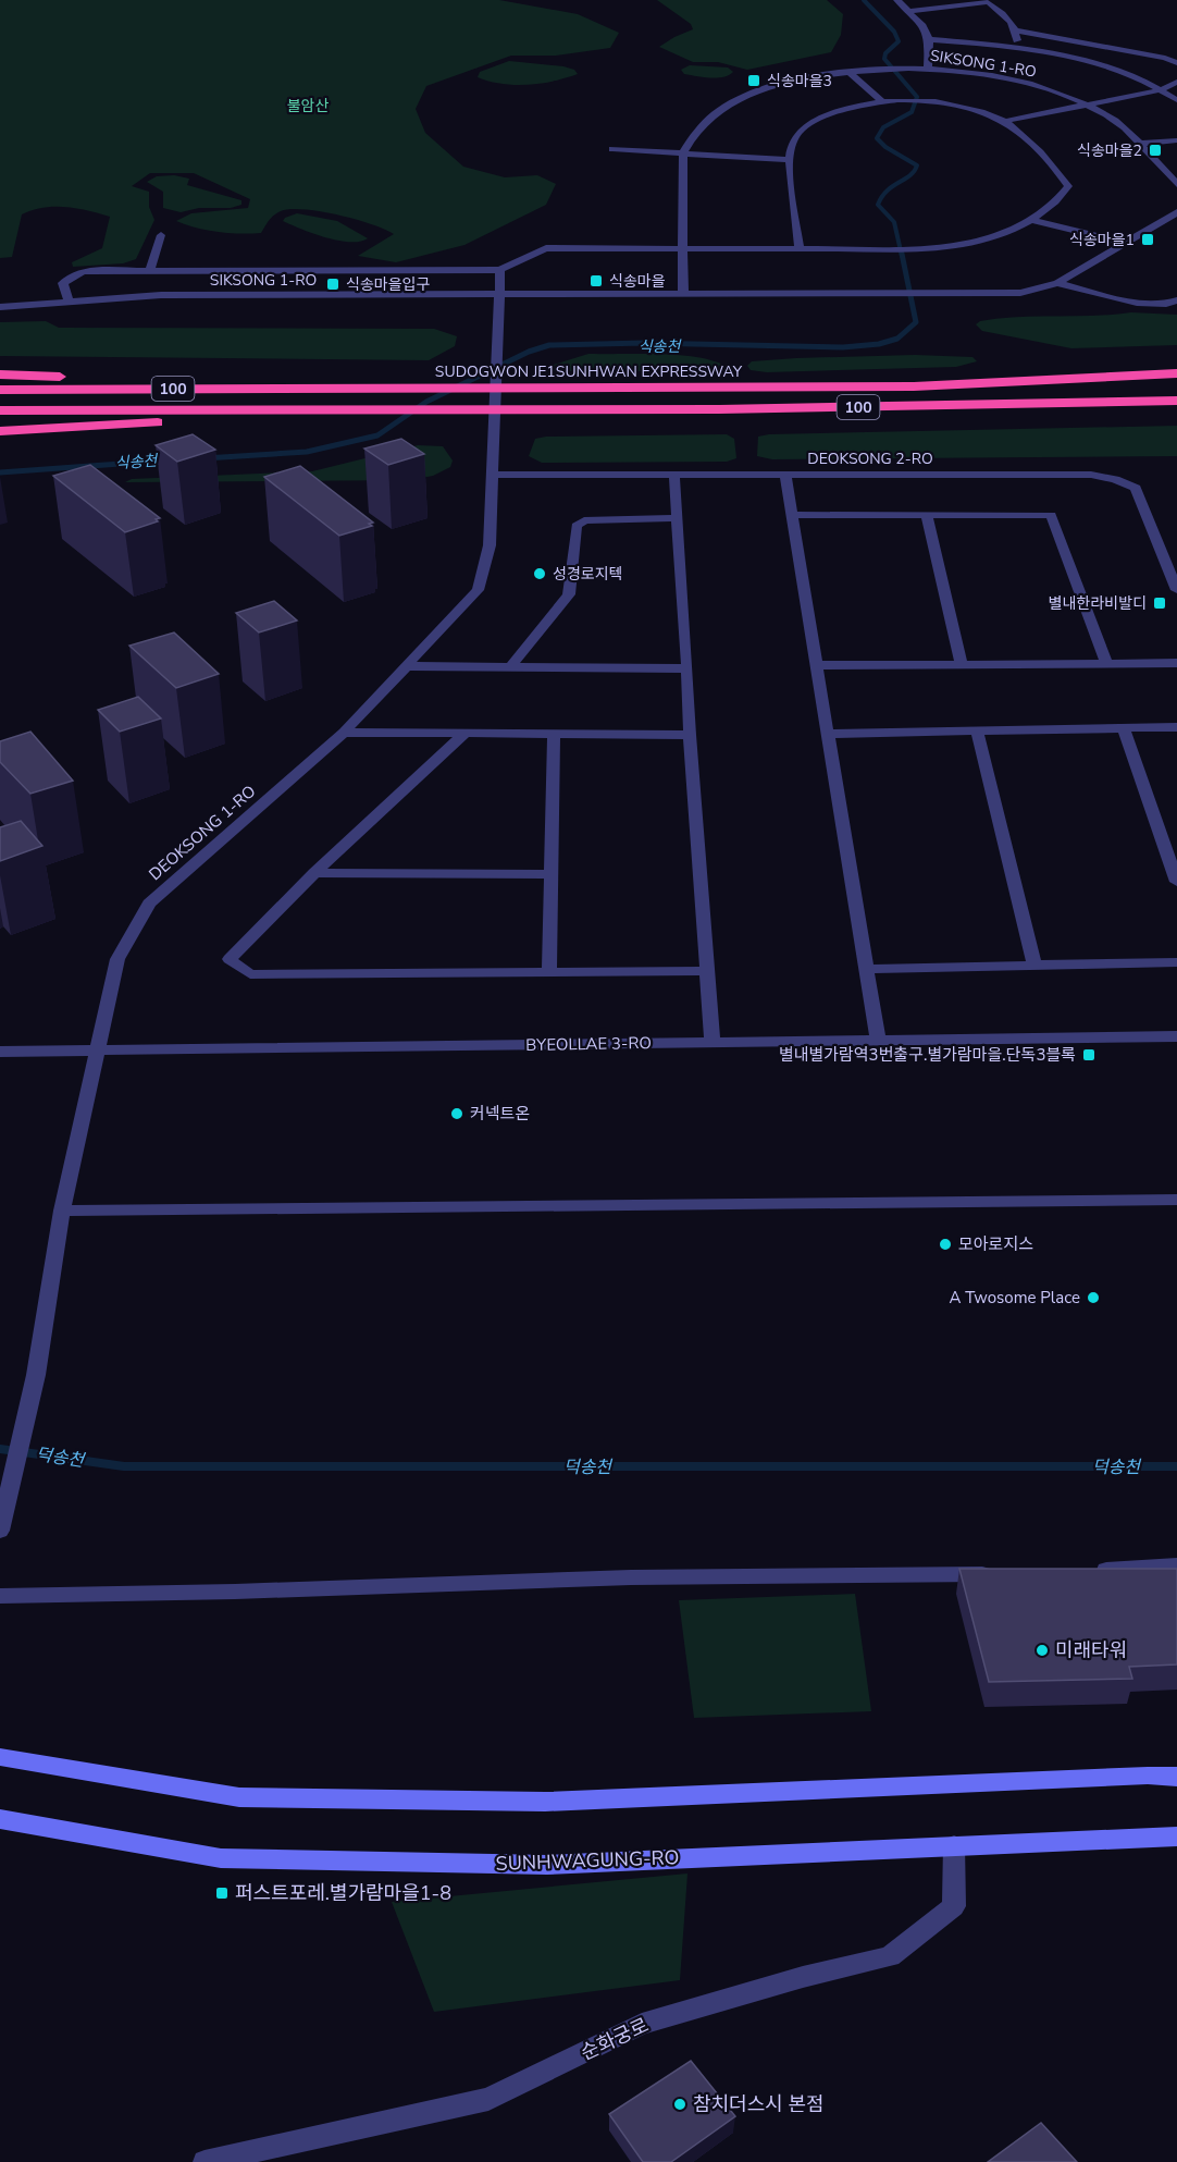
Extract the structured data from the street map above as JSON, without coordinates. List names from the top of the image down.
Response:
{
  "streets": {
    "highway": ["SUDOGWON JE1SUNHWAN EXPRESSWAY", "100"],
    "street": [
      "SIKSONG 1-RO",
      "DEOKSONG 2-RO",
      "DEOKSONG 1-RO",
      "BYEOLLAE 3-RO",
      "SUNHWAGUNG-RO",
      "순화궁로"
    ]
  },
  "crossings": [
    ["SIKSONG 1-RO", "DEOKSONG 1-RO"],
    ["DEOKSONG 2-RO", "DEOKSONG 1-RO"],
    ["DEOKSONG 1-RO", "BYEOLLAE 3-RO"],
    ["SUNHWAGUNG-RO", "순화궁로"]
  ],
  "water": ["식송천", "덕송천"],
  "parks": ["불암산"],
  "places": {
    "transit": [
      "식송마을3",
      "식송마을2",
      "식송마을1",
      "식송마을",
      "식송마을입구",
      "별내한라비발디",
      "별내별가람역3번출구.별가람마을.단독3블록",
      "퍼스트포레.별가람마을1-8"
    ],
    "other": [
      "성경로지텍",
      "커넥트온",
      "모아로지스",
      "A Twosome Place",
      "미래타워",
      "참치더스시 본점"
    ]
  }
}
